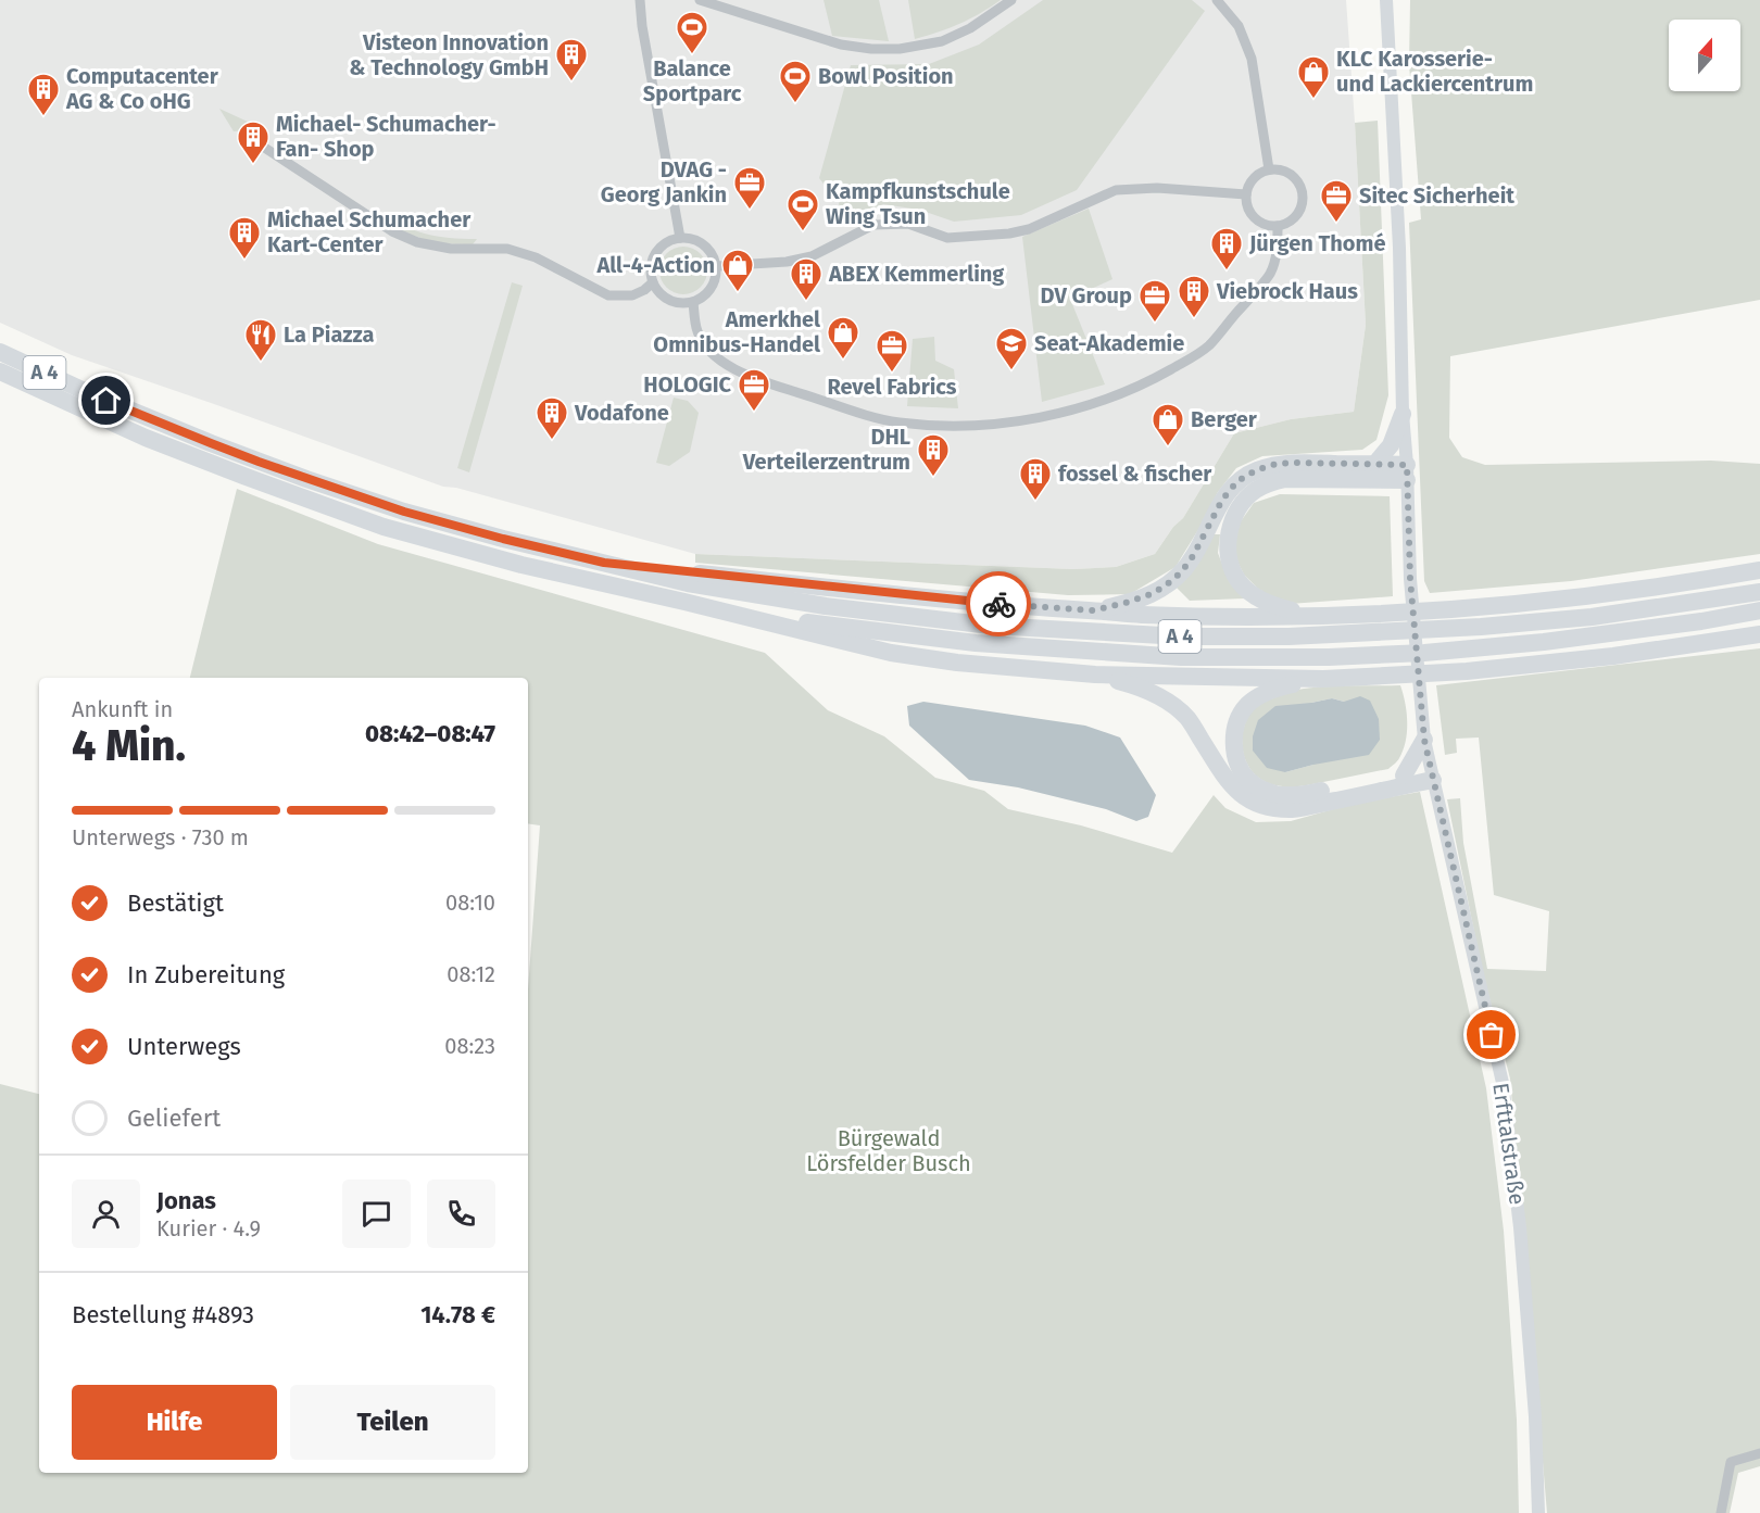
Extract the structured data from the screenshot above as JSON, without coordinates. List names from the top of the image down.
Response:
{
  "streets": {
    "highway": ["A 4"],
    "main road": ["Erfttalstraße"]
  },
  "parks": ["Bürgewald Lörsfelder Busch"],
  "places": {
    "sports": ["Balance Sportparc", "Bowl Position", "Kampfkunstschule Wing Tsun"],
    "building": [
      "Visteon Innovation & Technology GmbH",
      "Computacenter AG & Co oHG",
      "Michael- Schumacher- Fan- Shop",
      "Michael Schumacher Kart-Center",
      "Jürgen Thomé",
      "ABEX Kemmerling",
      "Viebrock Haus",
      "Vodafone",
      "DHL Verteilerzentrum",
      "fossel & fischer"
    ],
    "shop": [
      "KLC Karosserie- und Lackiercentrum",
      "All-4-Action",
      "Amerkhel Omnibus-Handel",
      "Berger"
    ],
    "office": [
      "DVAG - Georg Jankin",
      "Sitec Sicherheit",
      "DV Group",
      "Revel Fabrics",
      "HOLOGIC"
    ],
    "restaurant": ["La Piazza"],
    "school or university": ["Seat-Akademie"]
  },
  "north": "top",
  "page": {
    "heading": ["4 Min.", "Ankunft in", "08:42–08:47"],
    "panel": [
      "Jonas",
      "Kurier · 4.9",
      "Bestellung #4893",
      "14.78 €"
    ],
    "bar": "Unterwegs · 730 m",
    "list": [
      ["Bestätigt", "08:10"],
      ["In Zubereitung", "08:12"],
      ["Unterwegs", "08:23"],
      "Geliefert"
    ],
    "buttons": ["Hilfe", "Teilen"]
  }
}
